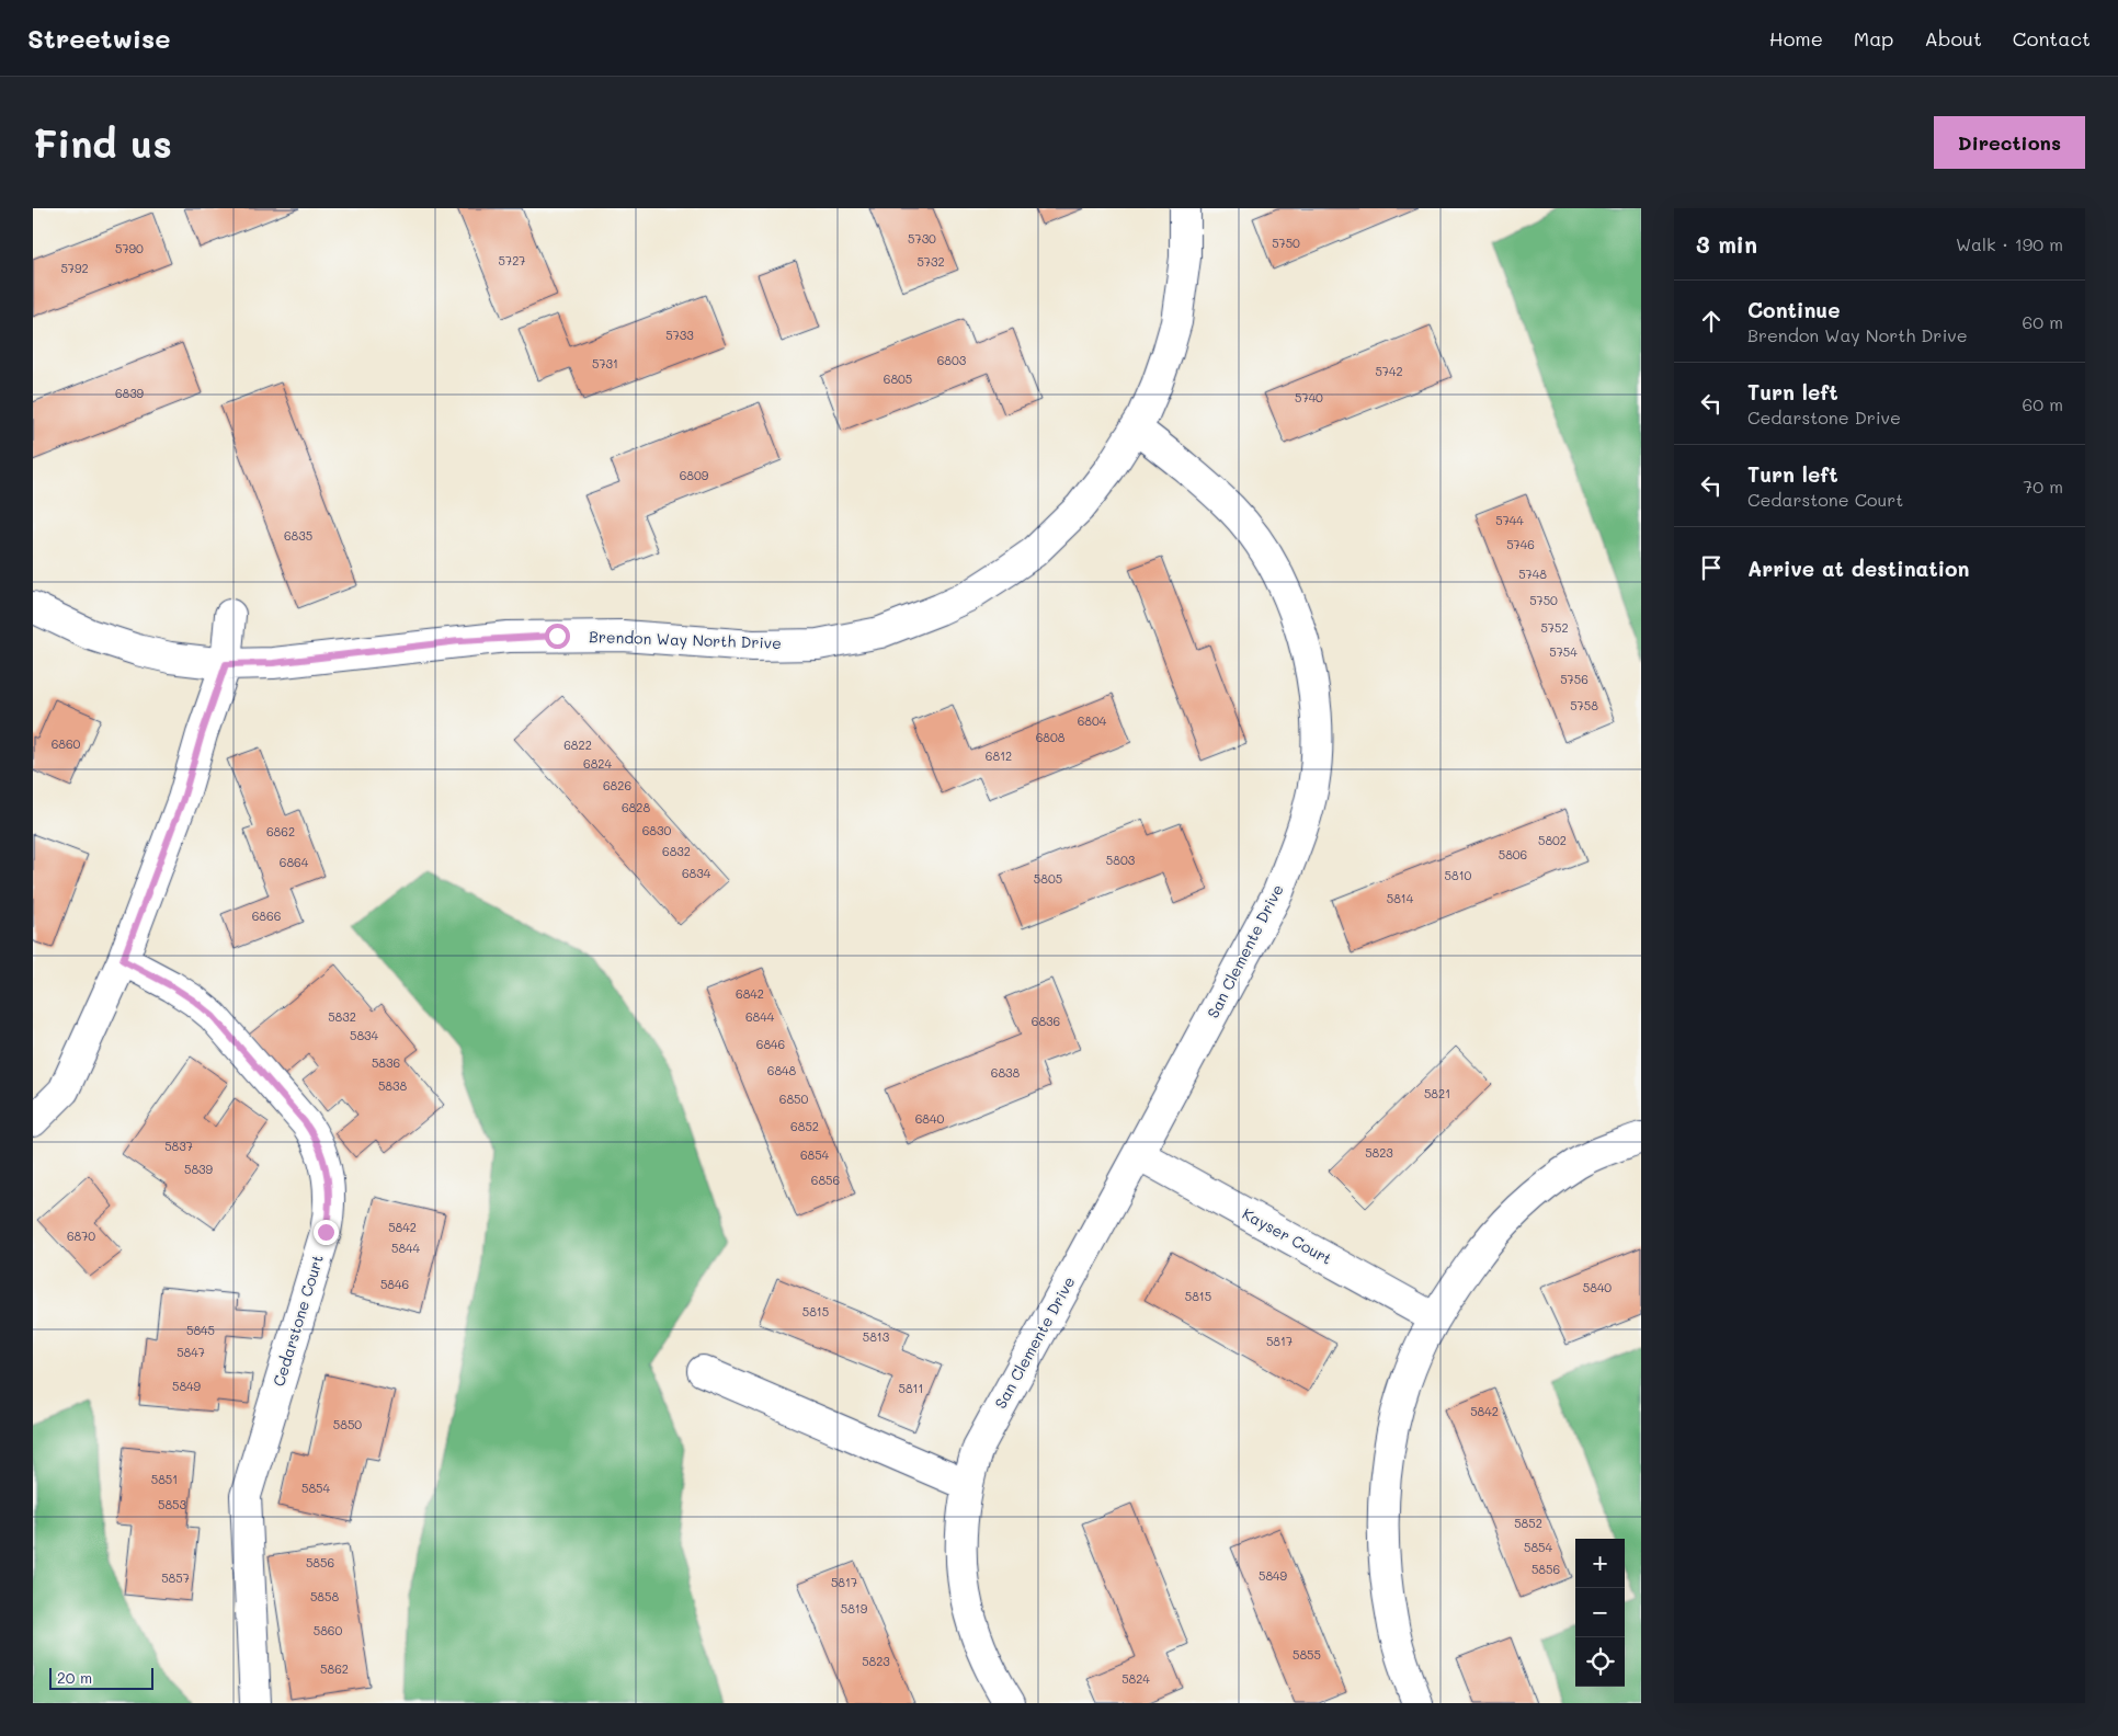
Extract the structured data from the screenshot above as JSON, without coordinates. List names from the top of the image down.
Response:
{
  "streets": {
    "street": [
      "Brendon Way North Drive",
      "San Clemente Drive",
      "Kayser Court",
      "Cedarstone Court"
    ]
  },
  "crossings": [
    ["Brendon Way North Drive", "San Clemente Drive"],
    ["San Clemente Drive", "Kayser Court"]
  ],
  "house_numbers": [
    "5730",
    "5750",
    "5790",
    "5727",
    "5732",
    "5792",
    "5733",
    "6803",
    "5731",
    "5742",
    "6805",
    "6839",
    "5740",
    "6809",
    "5744",
    "6835",
    "5746",
    "5748",
    "5750",
    "5752",
    "5754",
    "5756",
    "5758",
    "6804",
    "6808",
    "6860",
    "6822",
    "6812",
    "6824",
    "6826",
    "6828",
    "6830",
    "6862",
    "5802",
    "6832",
    "5806",
    "5803",
    "6864",
    "6834",
    "5810",
    "5805",
    "5814",
    "6866",
    "6842",
    "5832",
    "6844",
    "6836",
    "5834",
    "6846",
    "5836",
    "6848",
    "6838",
    "5838",
    "5821",
    "6850",
    "6840",
    "6852",
    "5837",
    "5823",
    "6854",
    "5839",
    "6856",
    "5842",
    "6870",
    "5844",
    "5846",
    "5840",
    "5815",
    "5815",
    "5845",
    "5813",
    "5817",
    "5847",
    "5849",
    "5811",
    "5842",
    "5850",
    "5851",
    "5854",
    "5853",
    "5852",
    "5854",
    "5856",
    "5856",
    "5849",
    "5857",
    "5817",
    "5858",
    "5819",
    "5860",
    "5855",
    "5823",
    "5862",
    "5824"
  ],
  "scale_bar": "20 m",
  "page": {
    "header": "Streetwise",
    "nav": [
      "Home",
      "Map",
      "About",
      "Contact"
    ],
    "buttons": "Directions",
    "title": "Find us",
    "heading": ["3 min", "Walk · 190 m"],
    "list": [
      ["Continue", "Brendon Way North Drive", "60 m"],
      ["Turn left", "Cedarstone Drive", "60 m"],
      ["Turn left", "Cedarstone Court", "70 m"],
      "Arrive at destination"
    ],
    "map_buttons": ["+", "−"],
    "scale": "20 m"
  }
}
